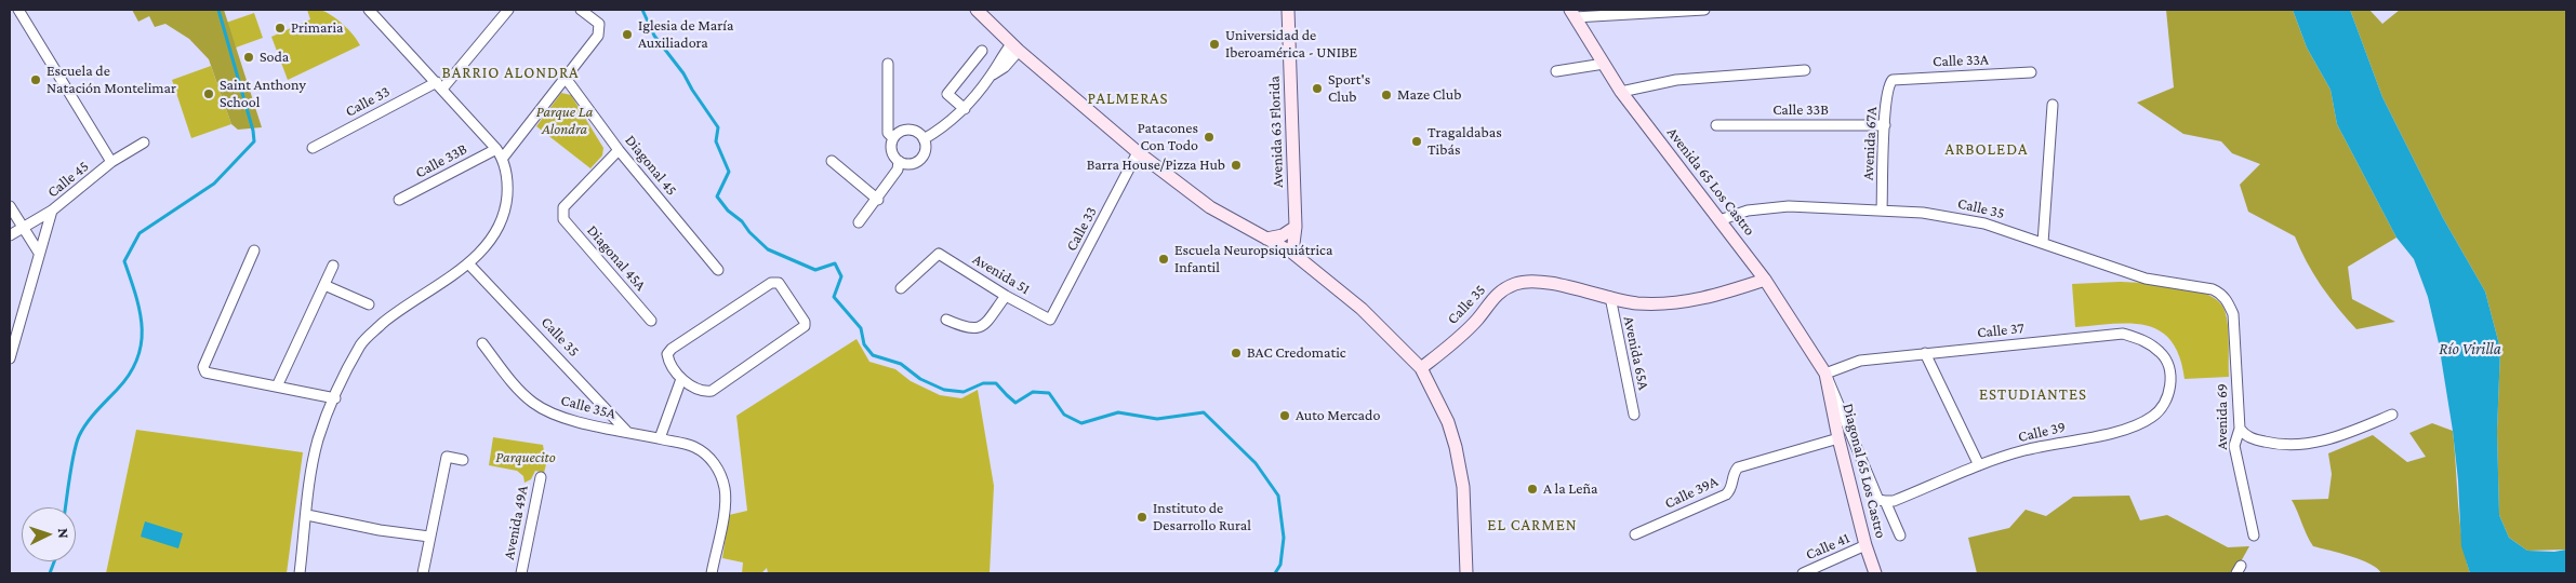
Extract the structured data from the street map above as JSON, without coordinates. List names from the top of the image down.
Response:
{
  "streets": {
    "main road": [
      "Avenida 63 Florida",
      "Avenida 65 Los Castro",
      "Calle 35",
      "Diagonal 65 Los Castro"
    ],
    "street": [
      "Calle 33A",
      "Calle 33",
      "Calle 33B",
      "Avenida 67A",
      "Diagonal 45",
      "Calle 45",
      "Diagonal 45A",
      "Avenida 51",
      "Calle 37",
      "Avenida 65A",
      "Calle 35A",
      "Avenida 69",
      "Calle 39",
      "Calle 39A",
      "Avenida 49A",
      "Calle 41"
    ]
  },
  "crossings": [
    ["Calle 33A", "Avenida 67A"],
    ["Calle 33", "Avenida 51"],
    ["Calle 33B", "Avenida 67A"],
    ["Avenida 67A", "Calle 35"],
    ["Diagonal 45", "Diagonal 45A"],
    ["Avenida 65 Los Castro", "Calle 35"],
    ["Avenida 65 Los Castro", "Calle 37"],
    ["Avenida 65 Los Castro", "Diagonal 65 Los Castro"],
    ["Calle 35", "Avenida 65A"],
    ["Calle 35", "Calle 35A"],
    ["Calle 35", "Avenida 69"],
    ["Calle 37", "Calle 39"],
    ["Calle 37", "Diagonal 65 Los Castro"],
    ["Diagonal 65 Los Castro", "Calle 39A"],
    ["Diagonal 65 Los Castro", "Calle 41"]
  ],
  "districts": [
    "BARRIO ALONDRA",
    "PALMERAS",
    "ARBOLEDA",
    "ESTUDIANTES",
    "EL CARMEN"
  ],
  "water": ["Río Virilla"],
  "parks": ["Parque La Alondra", "Parquecito"],
  "places": [
    "Primaria",
    "Iglesia de María Auxiliadora",
    "Universidad de Iberoamérica - UNIBE",
    "Soda",
    "Escuela de Natación Montelimar",
    "Sport's Club",
    "Saint Anthony School",
    "Maze Club",
    "Patacones Con Todo",
    "Tragaldabas Tibás",
    "Barra House/Pizza Hub",
    "Escuela Neuropsiquiátrica Infantil",
    "BAC Credomatic",
    "Auto Mercado",
    "A la Leña",
    "Instituto de Desarrollo Rural"
  ],
  "north": "right"
}
